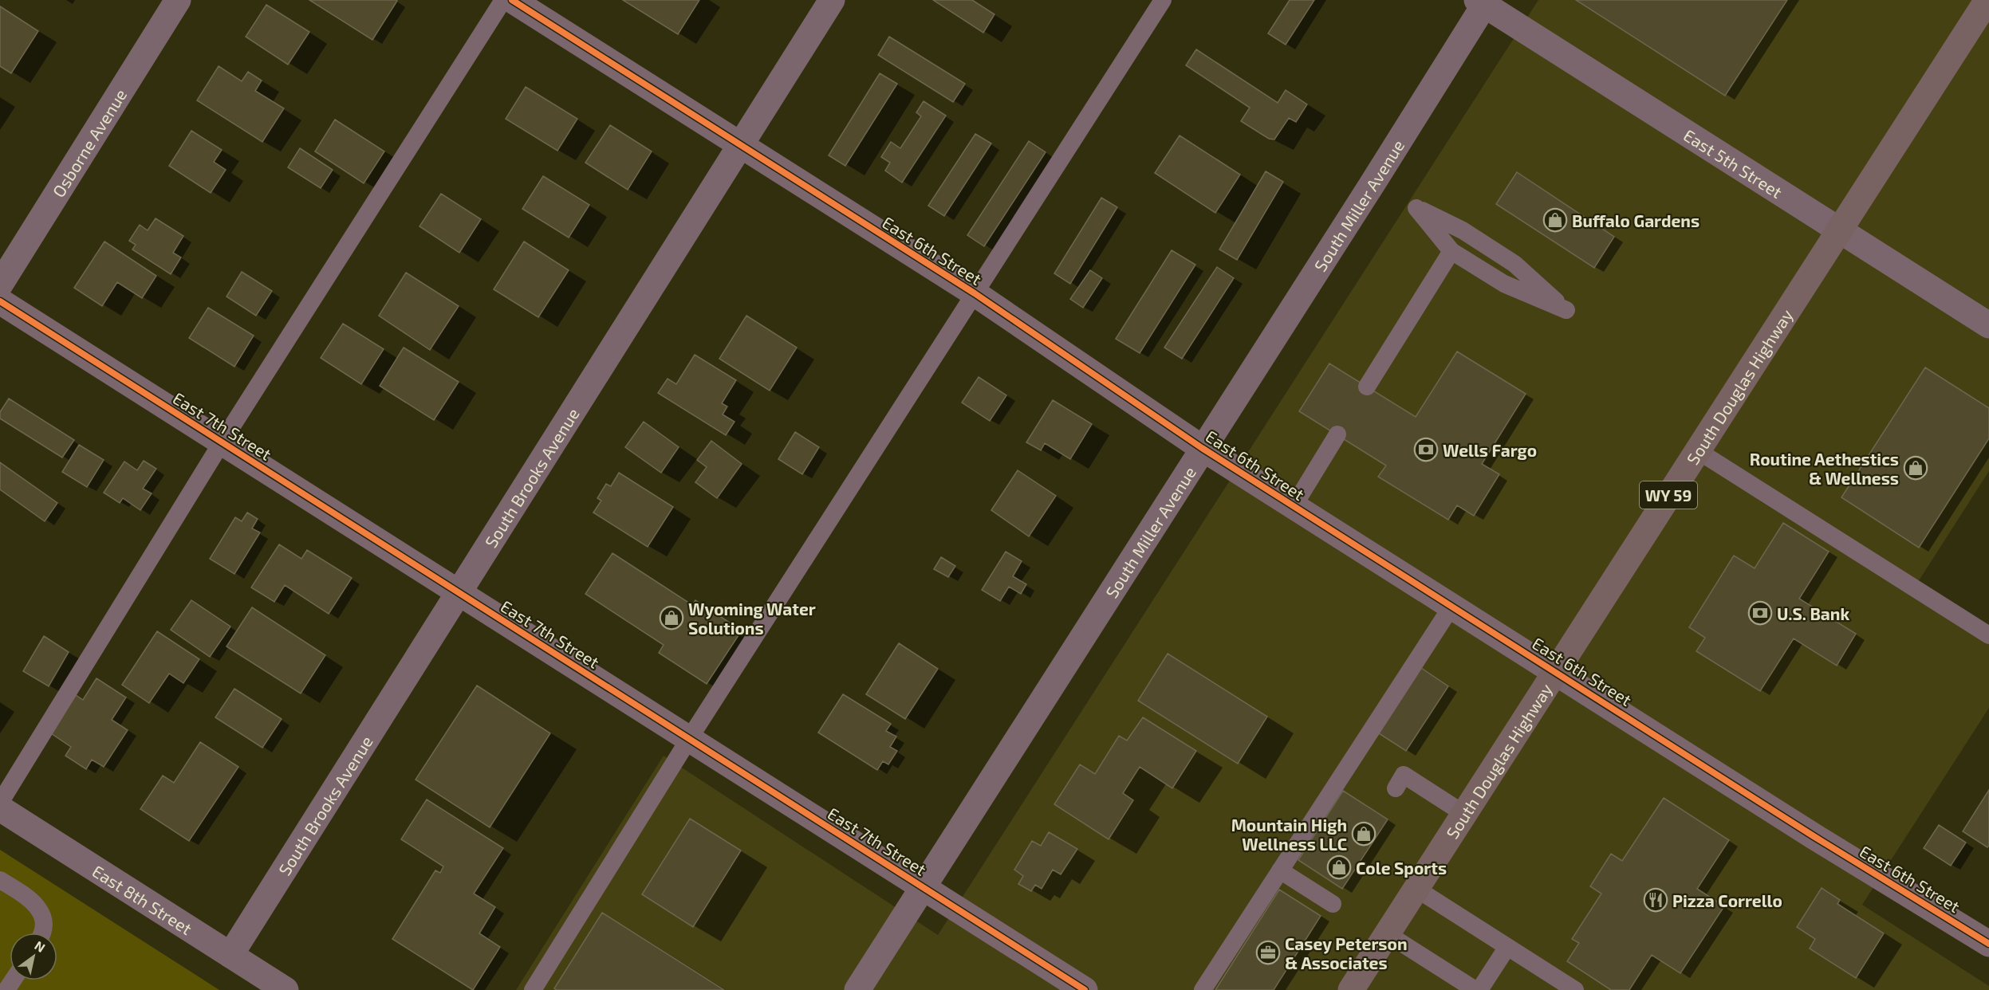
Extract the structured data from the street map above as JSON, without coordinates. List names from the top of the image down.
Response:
{
  "streets": {
    "main road": ["South Douglas Highway", "WY 59"],
    "street": [
      "Osborne Avenue",
      "East 5th Street",
      "South Miller Avenue",
      "East 6th Street",
      "East 7th Street",
      "South Brooks Avenue",
      "East 8th Street"
    ]
  },
  "crossings": [
    ["East 5th Street", "South Miller Avenue"],
    ["East 5th Street", "South Douglas Highway"],
    ["South Miller Avenue", "East 6th Street"],
    ["South Miller Avenue", "East 7th Street"],
    ["East 6th Street", "South Douglas Highway"],
    ["East 6th Street", "South Brooks Avenue"],
    ["East 7th Street", "South Brooks Avenue"],
    ["South Brooks Avenue", "East 8th Street"]
  ],
  "places": {
    "shop": [
      "Buffalo Gardens",
      "Routine Aethestics & Wellness",
      "Wyoming Water Solutions",
      "Mountain High Wellness LLC",
      "Cole Sports"
    ],
    "bank": ["Wells Fargo", "U.S. Bank"],
    "restaurant": ["Pizza Corrello"],
    "office": ["Casey Peterson & Associates"]
  },
  "north": "top right"
}
